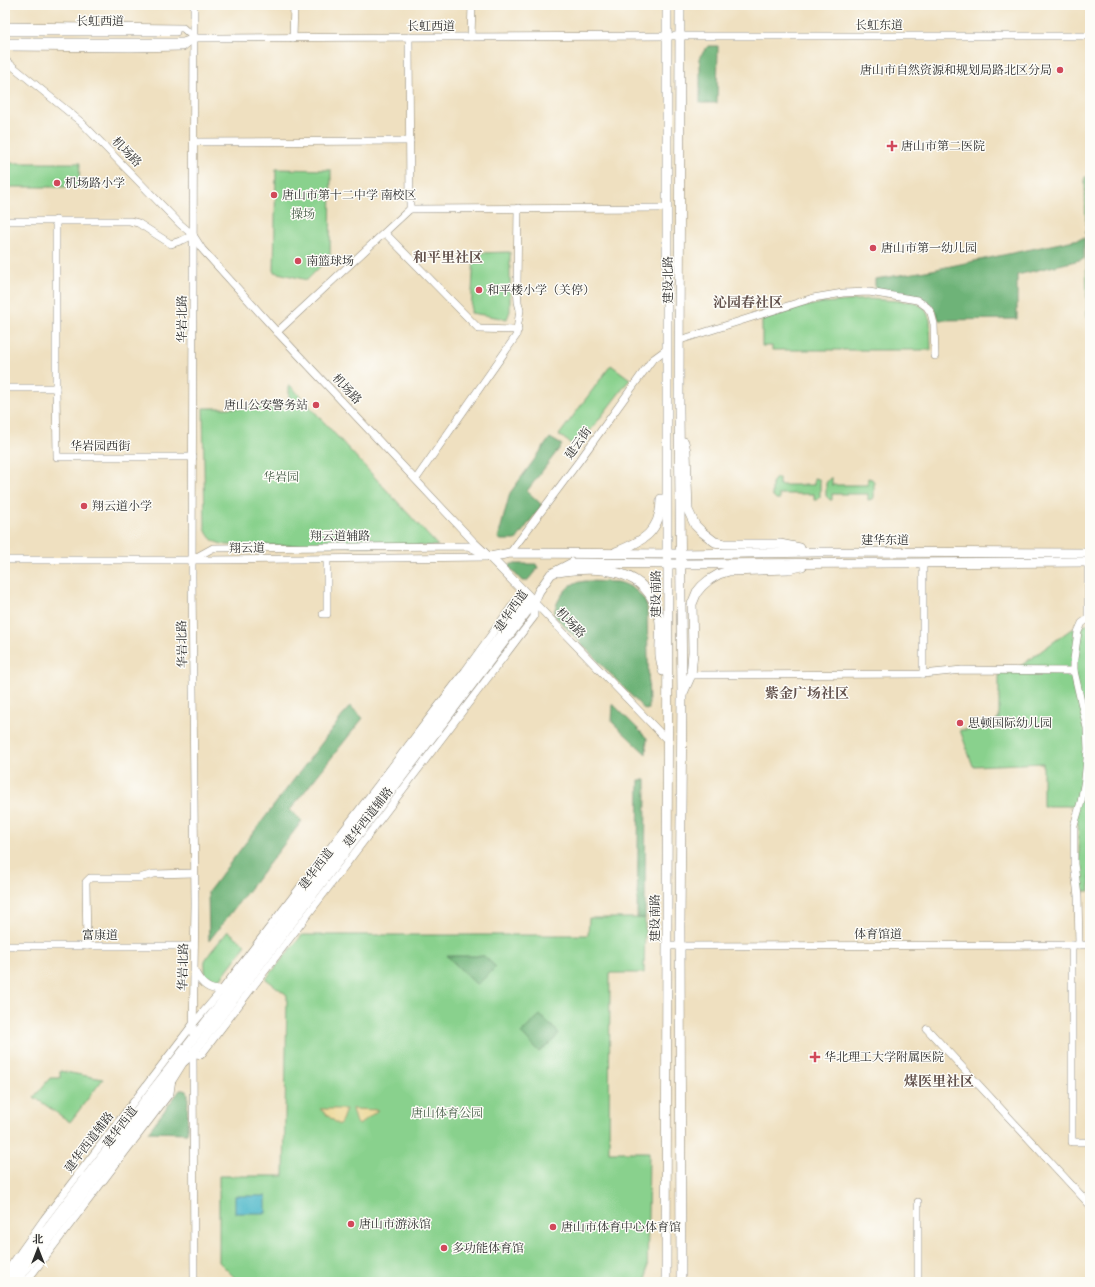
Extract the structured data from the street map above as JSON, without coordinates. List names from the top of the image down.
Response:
{
  "streets": {
    "main road": [
      "机场路",
      "建设北路",
      "建华东道",
      "建设南路",
      "建华西道"
    ],
    "street": [
      "长虹西道",
      "长虹东道",
      "华岩北路",
      "建云街",
      "华岩园西街",
      "翔云道辅路",
      "翔云道",
      "建华西道辅路",
      "体育馆道",
      "富康道"
    ]
  },
  "crossings": [
    ["长虹西道", "长虹东道"],
    ["长虹西道", "建设北路"],
    ["长虹西道", "华岩北路"],
    ["长虹东道", "建设北路"],
    ["机场路", "华岩北路"],
    ["机场路", "翔云道辅路"],
    ["机场路", "翔云道"],
    ["机场路", "建设南路"],
    ["机场路", "建华西道"],
    ["机场路", "建华西道辅路"],
    ["建设北路", "建云街"],
    ["建设北路", "建华东道"],
    ["建设北路", "建设南路"],
    ["建设北路", "建华西道"],
    ["华岩北路", "华岩园西街"],
    ["华岩北路", "翔云道辅路"],
    ["华岩北路", "翔云道"],
    ["华岩北路", "建华西道"],
    ["华岩北路", "建华西道辅路"],
    ["华岩北路", "富康道"],
    ["翔云道辅路", "翔云道"],
    ["建华东道", "建设南路"],
    ["建华东道", "建华西道"],
    ["建设南路", "建华西道"],
    ["建设南路", "体育馆道"],
    ["建华西道", "建华西道辅路"]
  ],
  "districts": [
    "和平里社区",
    "沁园春社区",
    "紫金广场社区",
    "煤医里社区"
  ],
  "parks": ["操场", "华岩园", "唐山体育公园"],
  "places": {
    "other": [
      "唐山市自然资源和规划局路北区分局",
      "机场路小学",
      "唐山市第十二中学 南校区",
      "唐山市第一幼儿园",
      "南篮球场",
      "和平楼小学（关停）",
      "唐山公安警务站",
      "翔云道小学",
      "思顿国际幼儿园",
      "唐山市游泳馆",
      "唐山市体育中心体育馆",
      "多功能体育馆"
    ],
    "health": ["唐山市第二医院", "华北理工大学附属医院"]
  },
  "north": "top"
}
